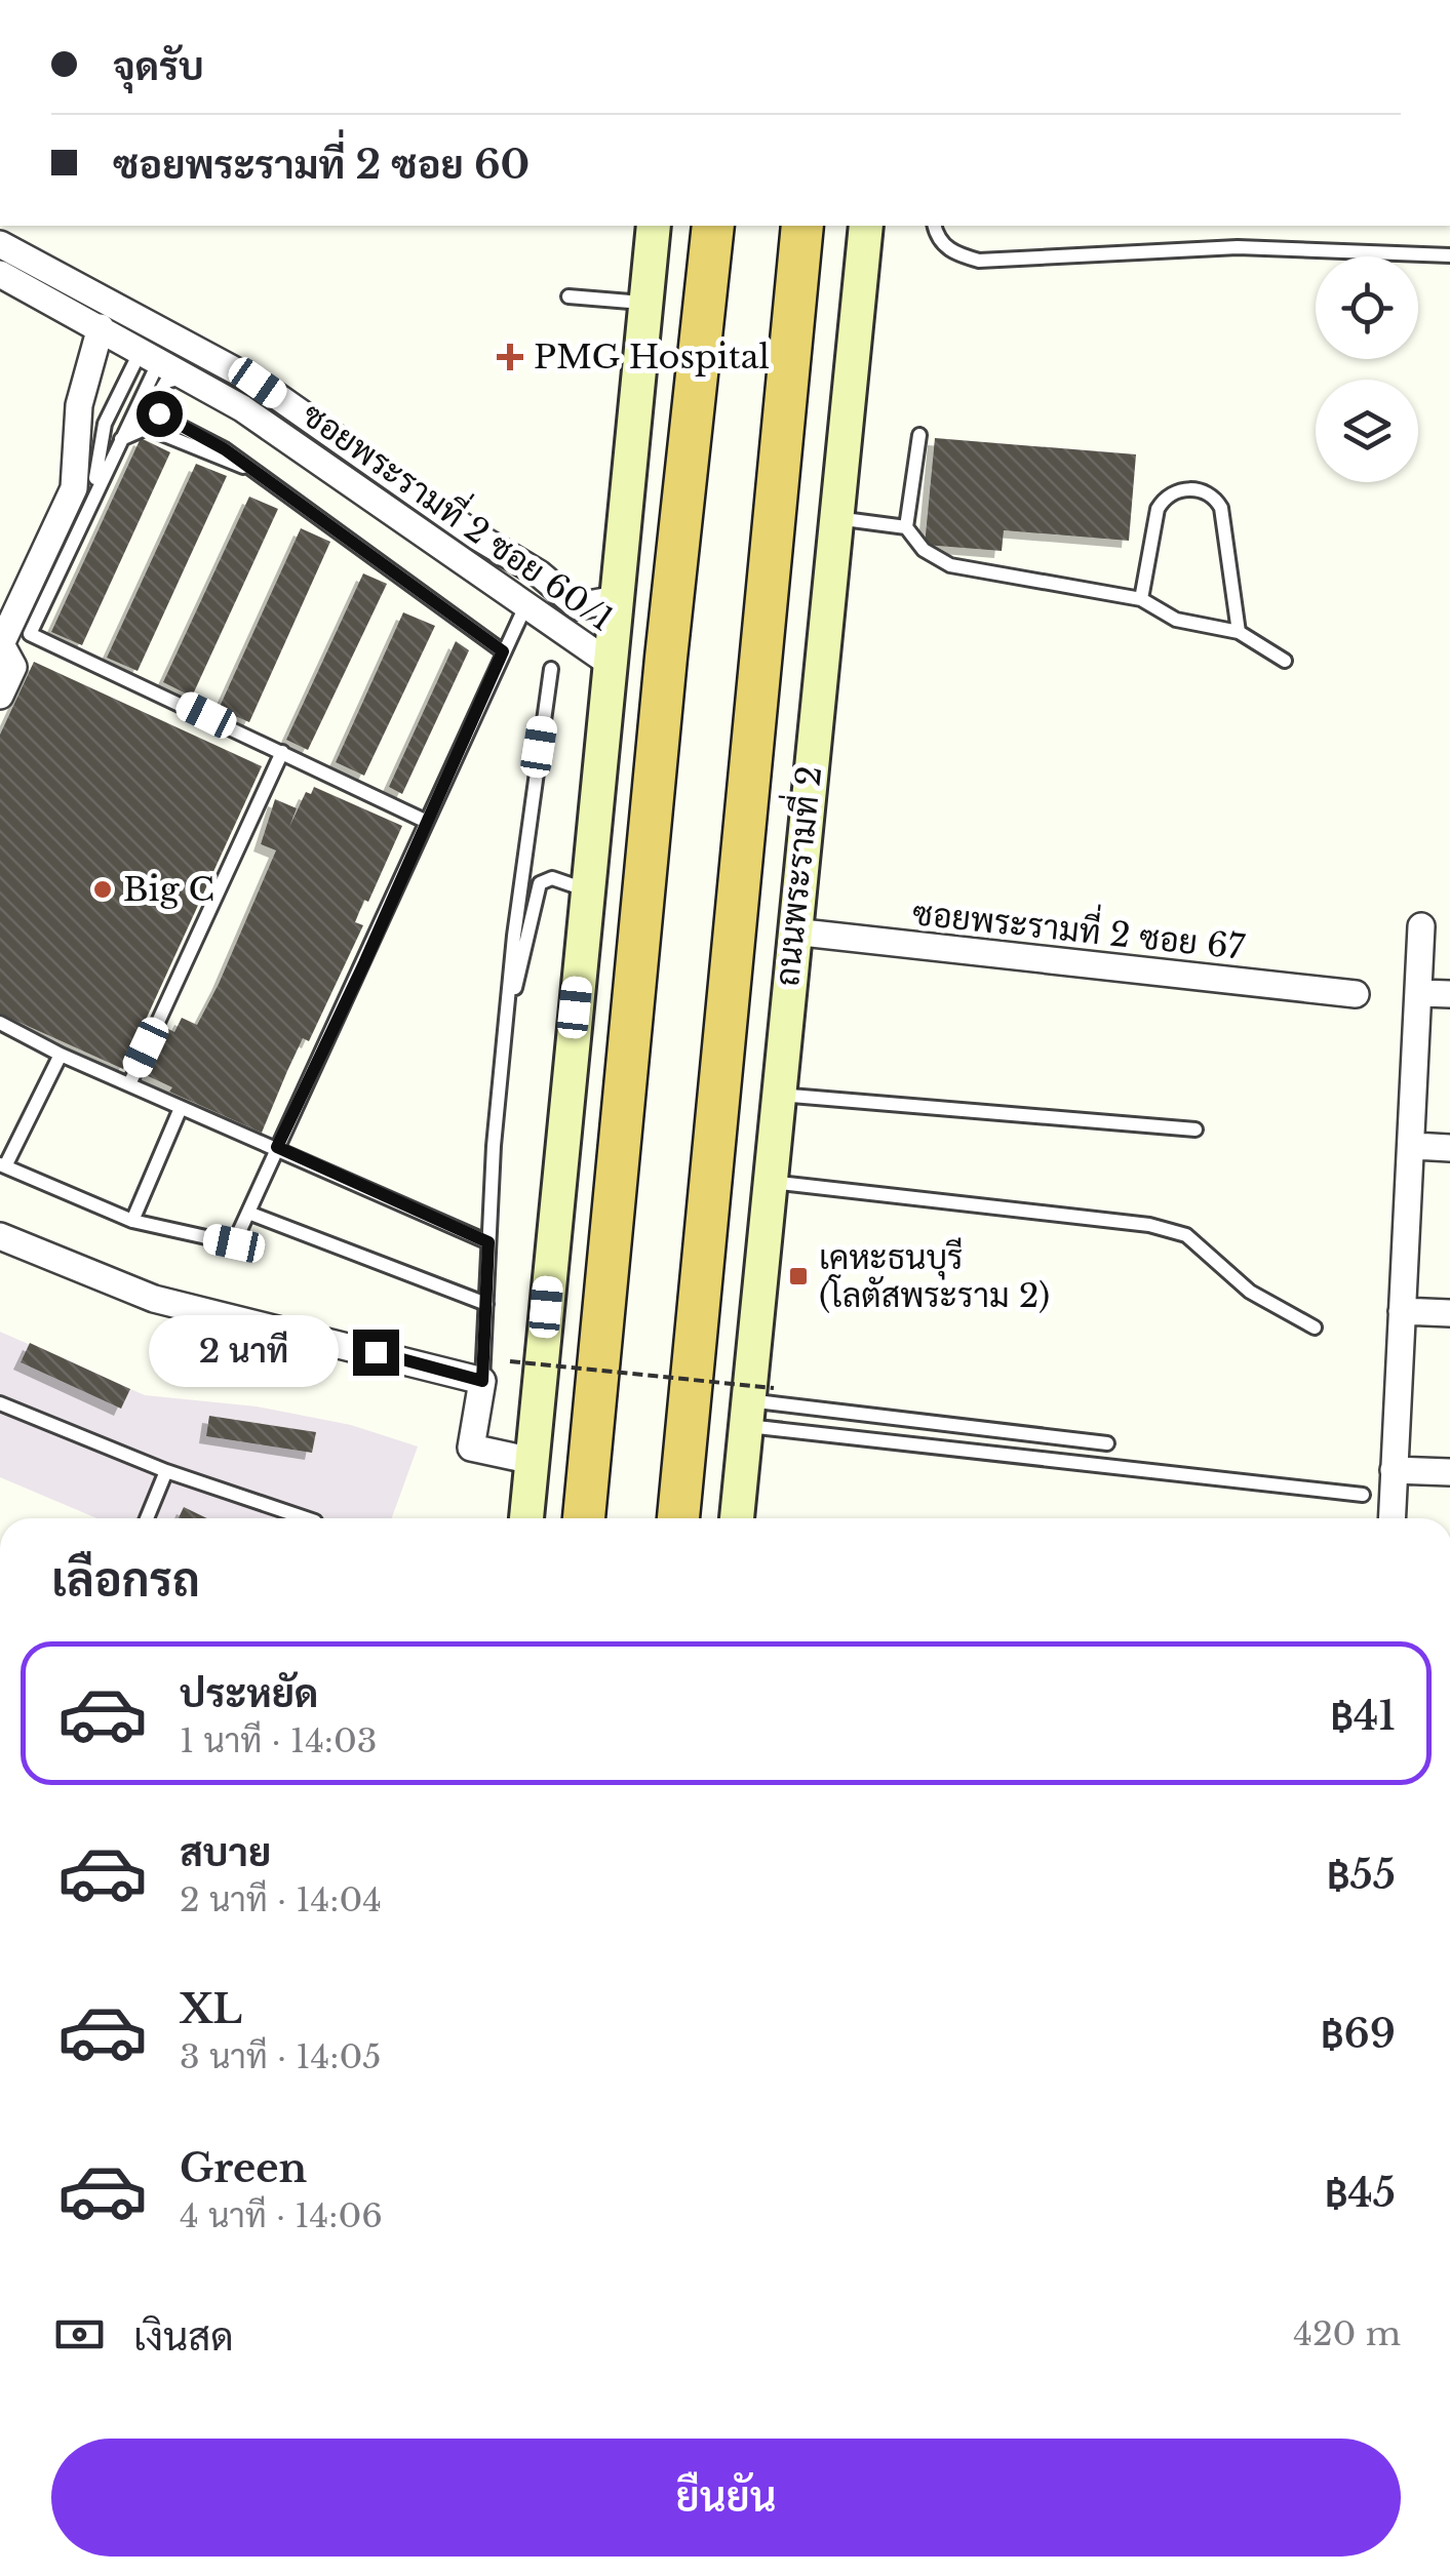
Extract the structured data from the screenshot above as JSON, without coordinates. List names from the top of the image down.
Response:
{
  "streets": {
    "highway": ["ถนนพระรามที่ 2"],
    "street": ["ซอยพระรามที่ 2 ซอย 60/1", "ซอยพระรามที่ 2 ซอย 67"]
  },
  "crossings": [
    ["ถนนพระรามที่ 2", "ซอยพระรามที่ 2 ซอย 67"]
  ],
  "places": {
    "health": ["PMG Hospital"],
    "other": ["Big C"],
    "transit": ["เคหะธนบุรี (โลตัสพระราม 2)"]
  },
  "page": {
    "banner": ["จุดรับ", "ซอยพระรามที่ 2 ซอย 60"],
    "bubble": "2 นาที",
    "heading": "เลือกรถ",
    "list": [
      {
        "name": "ประหยัด",
        "note": "1 นาที · 14:03",
        "value": "฿41"
      },
      {
        "name": "สบาย",
        "note": "2 นาที · 14:04",
        "value": "฿55"
      },
      {
        "name": "XL",
        "note": "3 นาที · 14:05",
        "value": "฿69"
      },
      {
        "name": "Green",
        "note": "4 นาที · 14:06",
        "value": "฿45"
      }
    ],
    "pay": ["เงินสด", "420 m"],
    "buttons": "ยืนยัน"
  }
}
